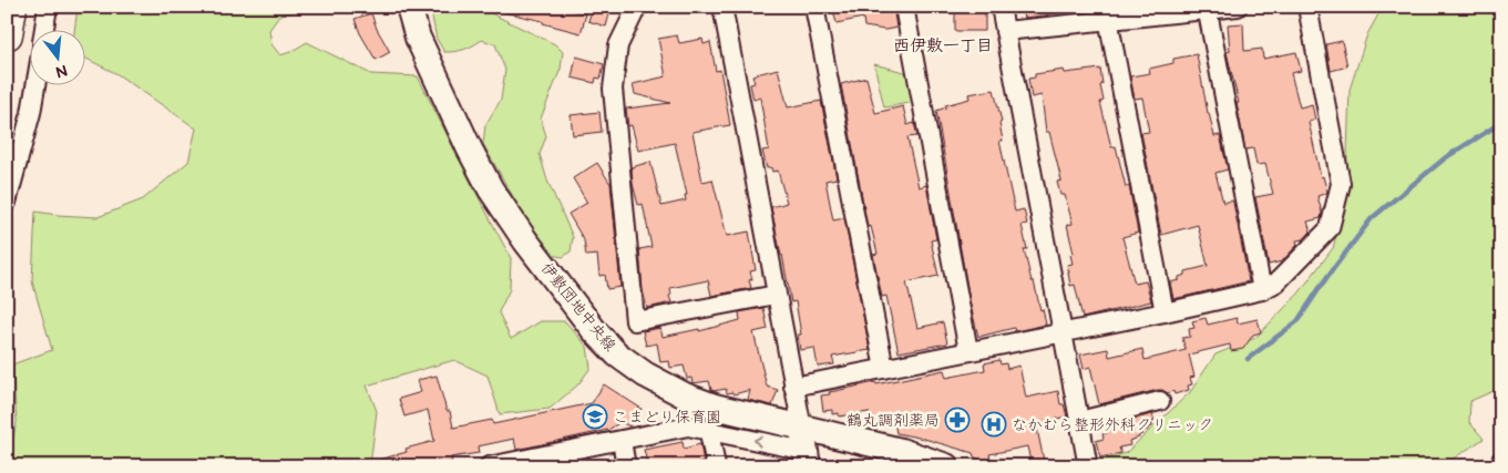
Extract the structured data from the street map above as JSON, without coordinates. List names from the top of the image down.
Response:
{
  "streets": {
    "street": ["伊敷団地中央線"]
  },
  "districts": ["西伊敷一丁目"],
  "places": {
    "school or university": ["こまどり保育園"],
    "pharmacy": ["鶴丸調剤薬局"],
    "hospital": ["なかむら整形外科クリニック"]
  },
  "north": "bottom"
}
